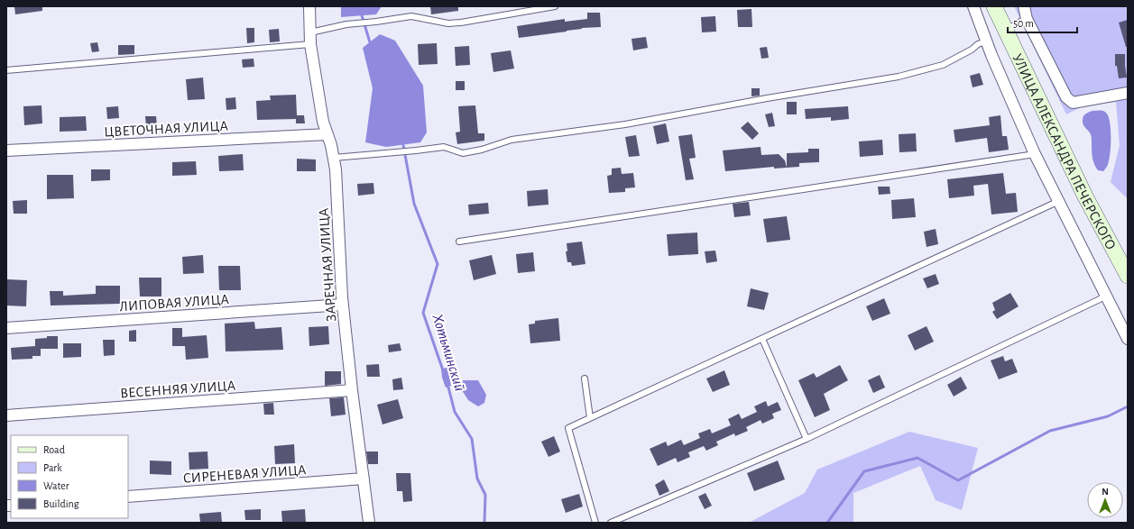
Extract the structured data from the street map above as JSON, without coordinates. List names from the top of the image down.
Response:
{
  "streets": {
    "main road": ["УЛИЦА АЛЕКСАНДРА ПЕЧЕРСКОГО"],
    "street": [
      "ЦВЕТОЧНАЯ УЛИЦА",
      "ЗАРЕЧНАЯ УЛИЦА",
      "ЛИПОВАЯ УЛИЦА",
      "ВЕСЕННЯЯ УЛИЦА",
      "СИРЕНЕВАЯ УЛИЦА"
    ]
  },
  "crossings": [
    ["ЦВЕТОЧНАЯ УЛИЦА", "ЗАРЕЧНАЯ УЛИЦА"],
    ["ЗАРЕЧНАЯ УЛИЦА", "ЛИПОВАЯ УЛИЦА"],
    ["ЗАРЕЧНАЯ УЛИЦА", "ВЕСЕННЯЯ УЛИЦА"],
    ["ЗАРЕЧНАЯ УЛИЦА", "СИРЕНЕВАЯ УЛИЦА"]
  ],
  "water": ["Хотьминский"],
  "legend": [
    "Road",
    "Park",
    "Water",
    "Building"
  ],
  "scale_bar": "50 m",
  "north": "top"
}
